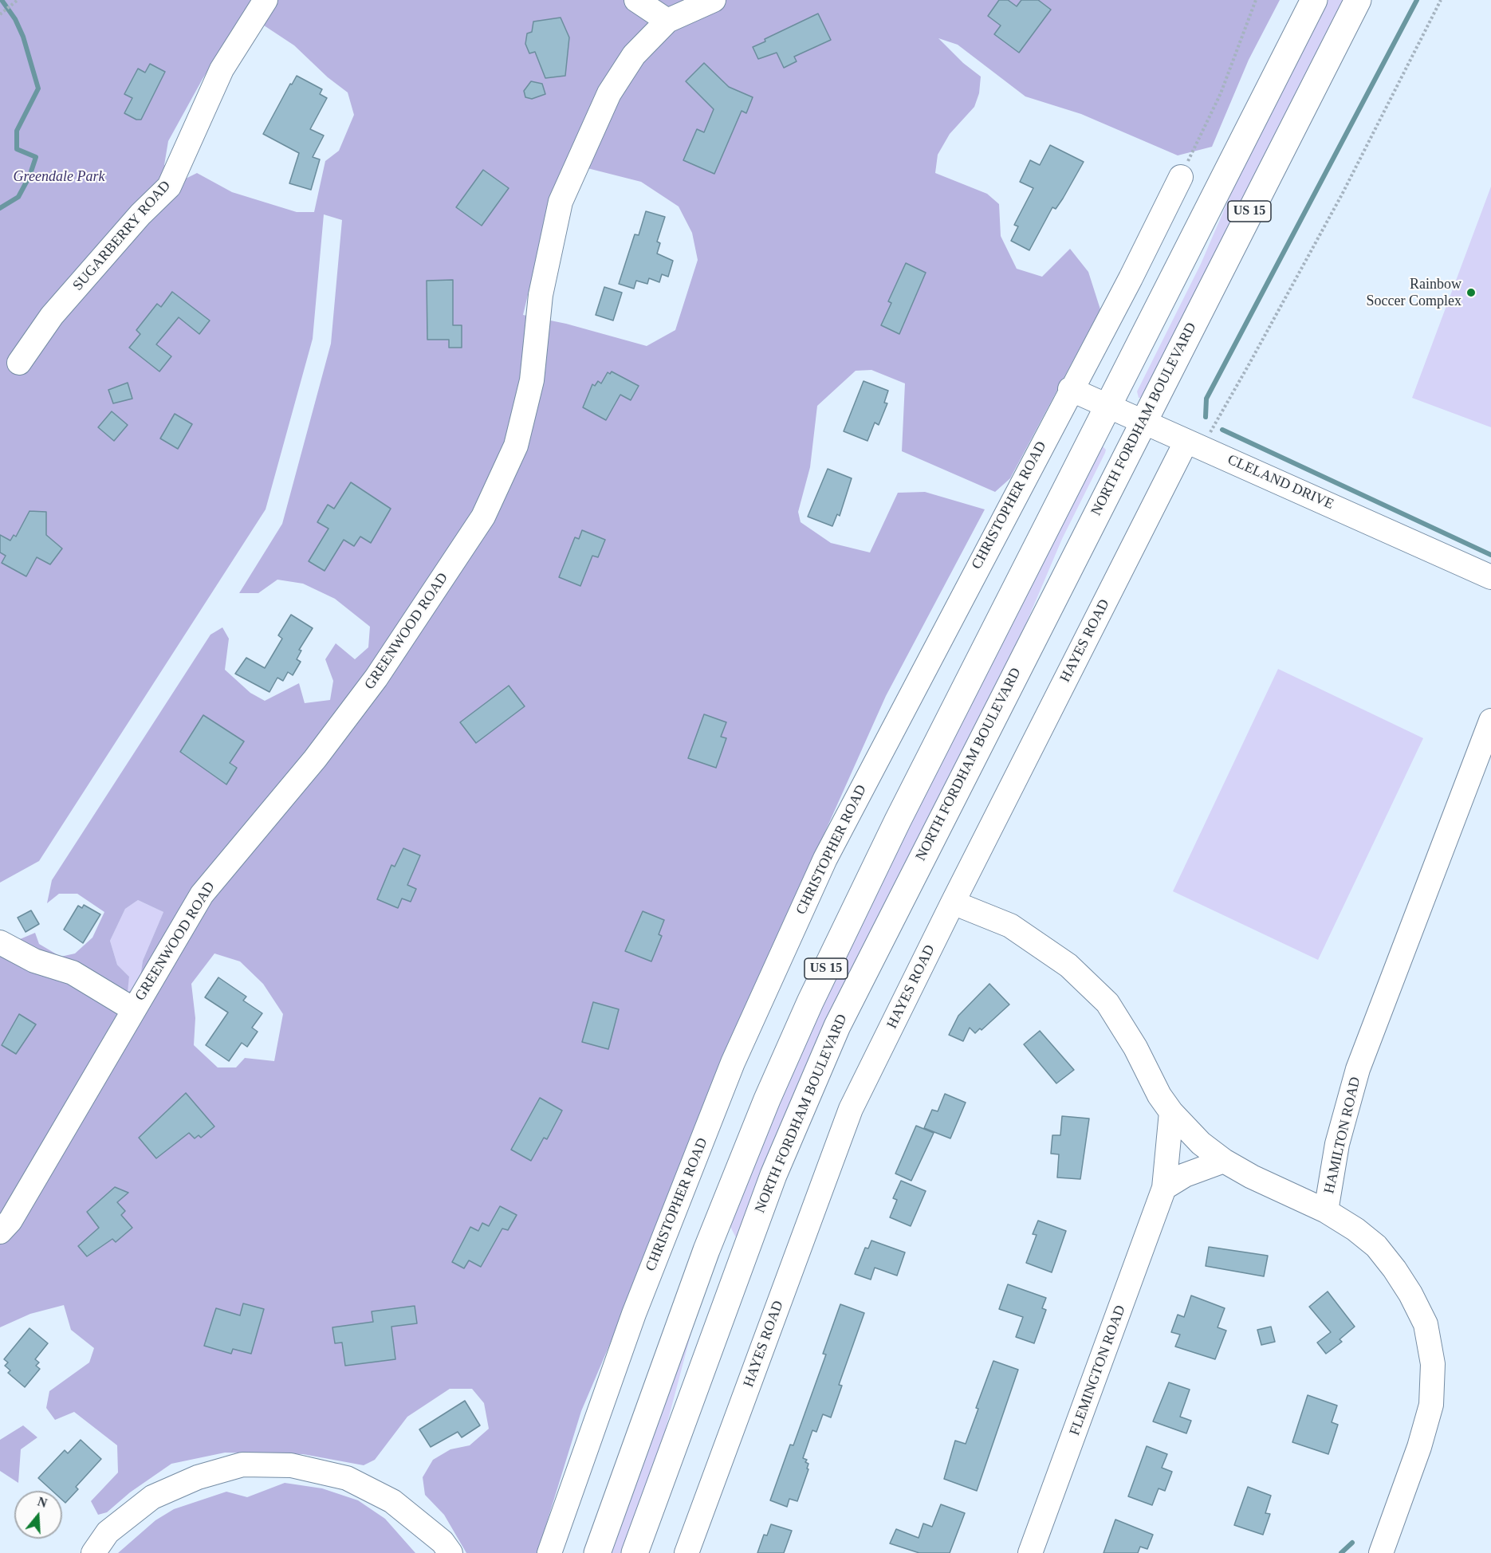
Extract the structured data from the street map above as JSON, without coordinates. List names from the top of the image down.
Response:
{
  "streets": {
    "highway": ["US 15", "NORTH FORDHAM BOULEVARD"],
    "street": [
      "SUGARBERRY ROAD",
      "CLELAND DRIVE",
      "CHRISTOPHER ROAD",
      "GREENWOOD ROAD",
      "HAYES ROAD",
      "HAMILTON ROAD",
      "FLEMINGTON ROAD"
    ]
  },
  "crossings": [
    ["US 15", "CLELAND DRIVE"],
    ["NORTH FORDHAM BOULEVARD", "CLELAND DRIVE"],
    ["CLELAND DRIVE", "CHRISTOPHER ROAD"],
    ["CLELAND DRIVE", "HAYES ROAD"]
  ],
  "parks": ["Greendale Park"],
  "places": ["Rainbow Soccer Complex"],
  "north": "top"
}
